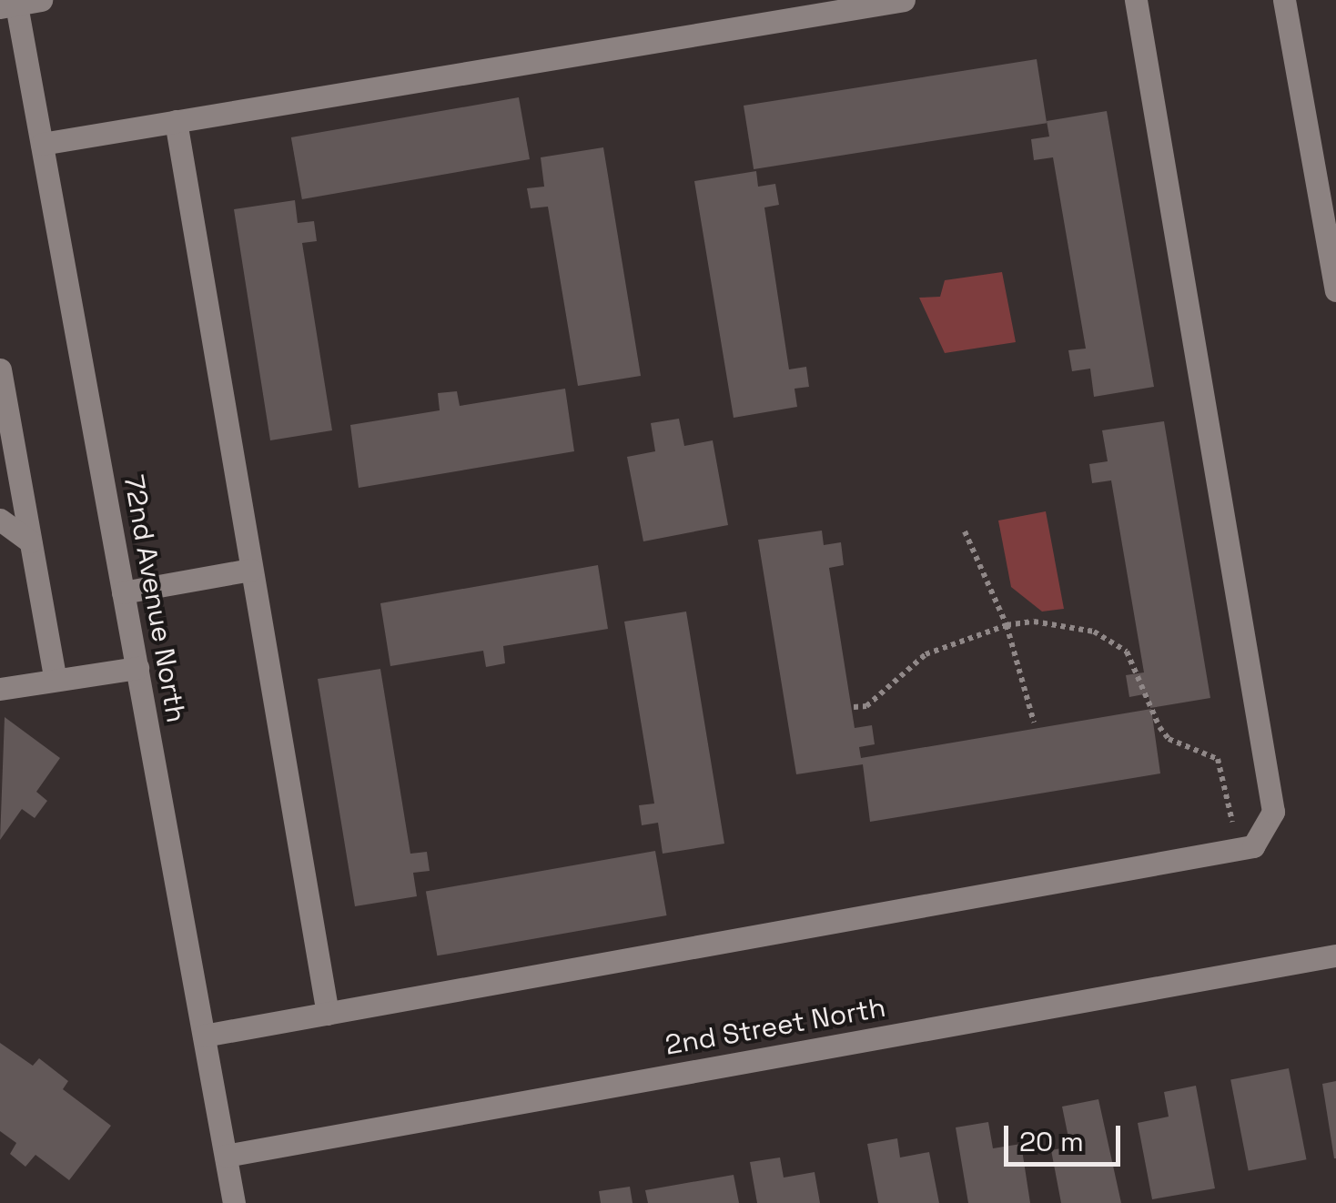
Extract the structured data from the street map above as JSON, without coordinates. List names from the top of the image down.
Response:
{
  "streets": {
    "street": ["72nd Avenue North", "2nd Street North"]
  },
  "crossings": [
    ["72nd Avenue North", "2nd Street North"]
  ],
  "scale_bar": "20 m"
}
